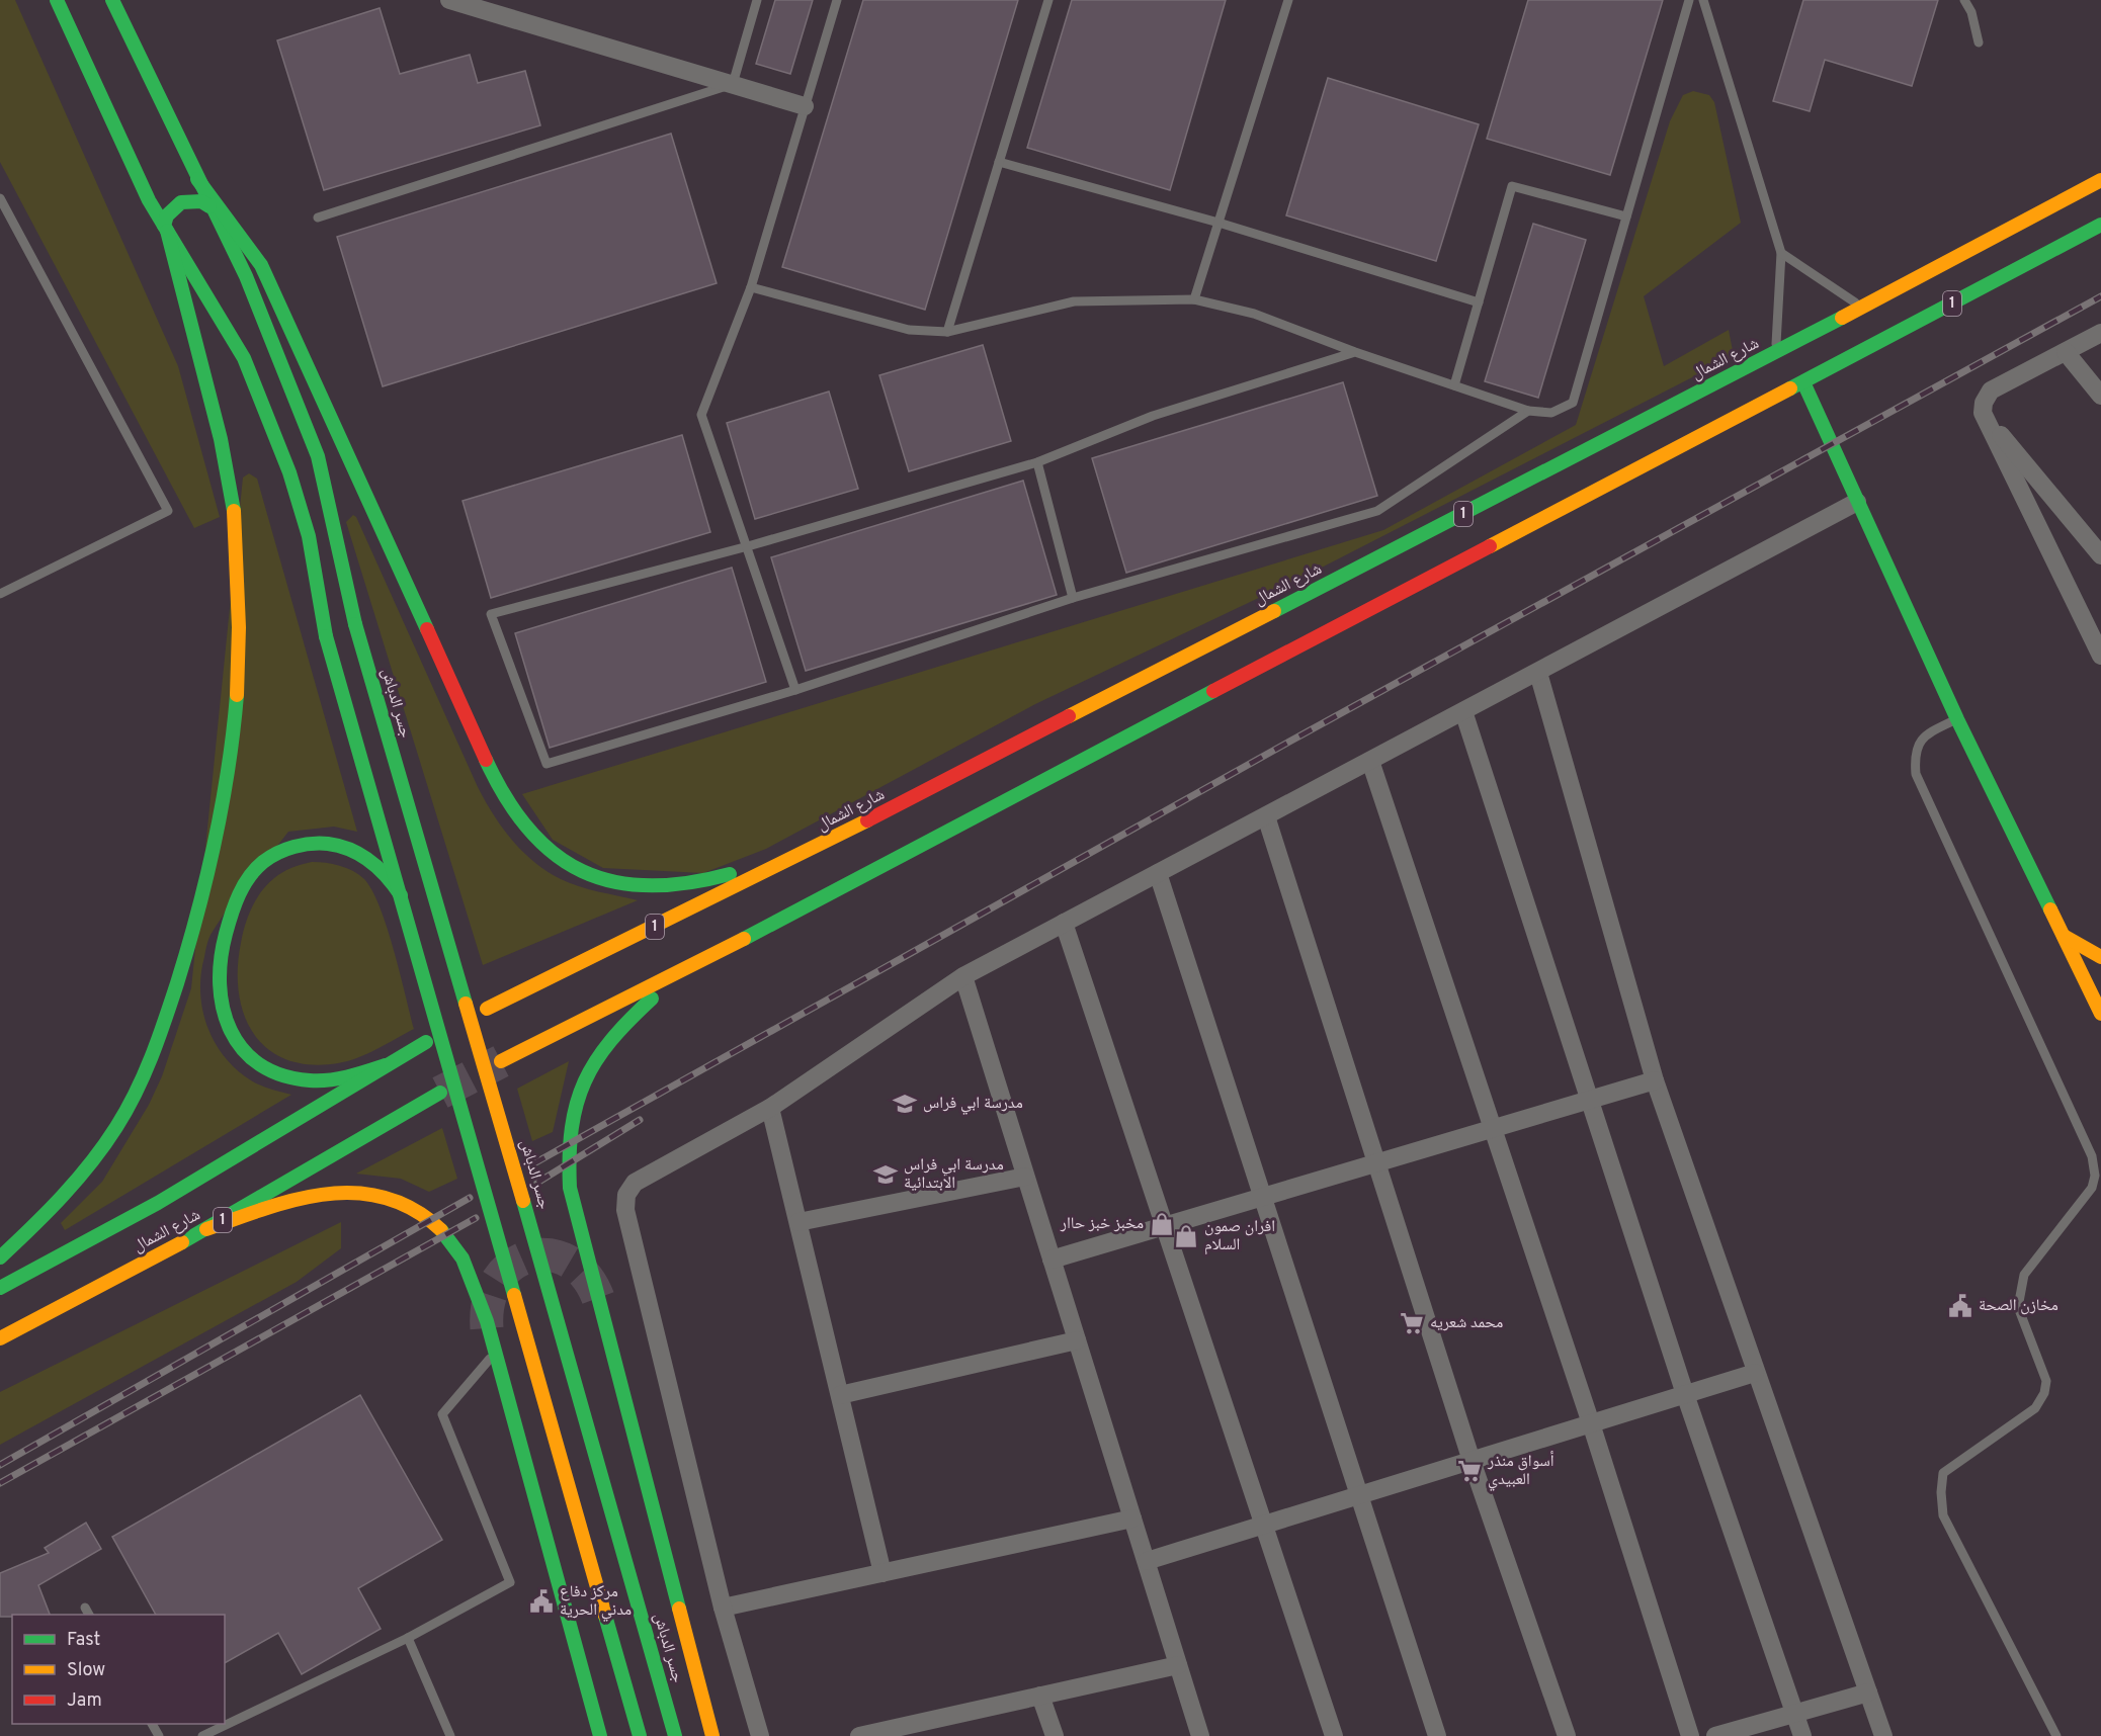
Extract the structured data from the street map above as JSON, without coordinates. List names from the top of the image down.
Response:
{
  "streets": {
    "main road": ["1", "شارع الشمال", "جسر الدباش"]
  },
  "places": {
    "school or university": ["مدرسة ابي فراس", "مدرسة ابي فراس الابتدائية"],
    "shop": ["مخبز خبز حاار", "افران صمون السلام"],
    "public building": ["مخازن الصحة", "مركز دفاع مدني الحرية"],
    "supermarket": ["محمد شعريه", "أسواق منذر العبيدي"]
  },
  "legend": ["Fast", "Slow", "Jam"]
}
